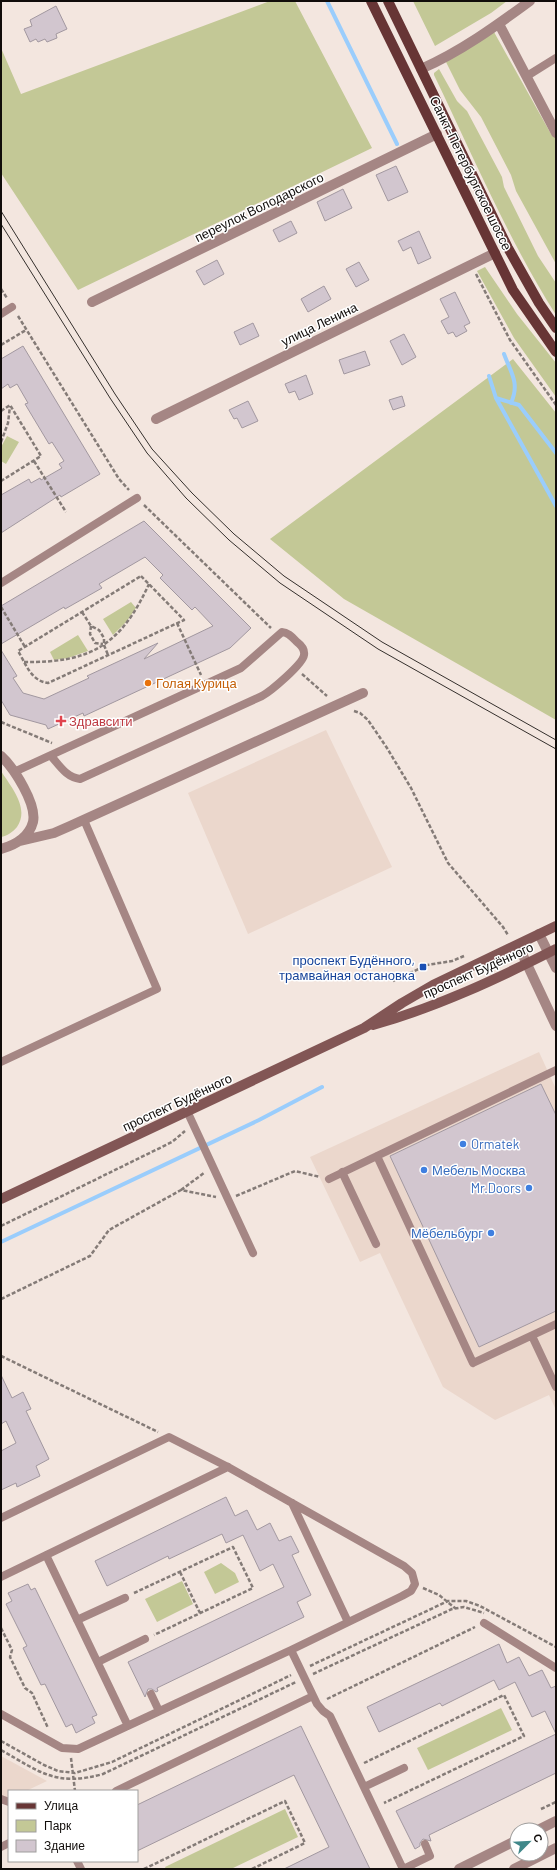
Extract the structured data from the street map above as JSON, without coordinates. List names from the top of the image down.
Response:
{
  "streets": {
    "main road": ["Санкт-Петербургское шоссе", "проспект Будённого"],
    "street": ["переулок Володарского", "улица Ленина"]
  },
  "crossings": [
    ["Санкт-Петербургское шоссе", "переулок Володарского"],
    ["Санкт-Петербургское шоссе", "улица Ленина"]
  ],
  "places": {
    "other": [
      "Голая Курица",
      "Ormatek",
      "Мебель Москва",
      "Mr.Doors",
      "Мёбельбург"
    ],
    "health": ["Здравсити"],
    "transit": ["проспект Будённого, трамвайная остановка"]
  },
  "legend": ["Улица", "Парк", "Здание"],
  "north": "top right"
}
